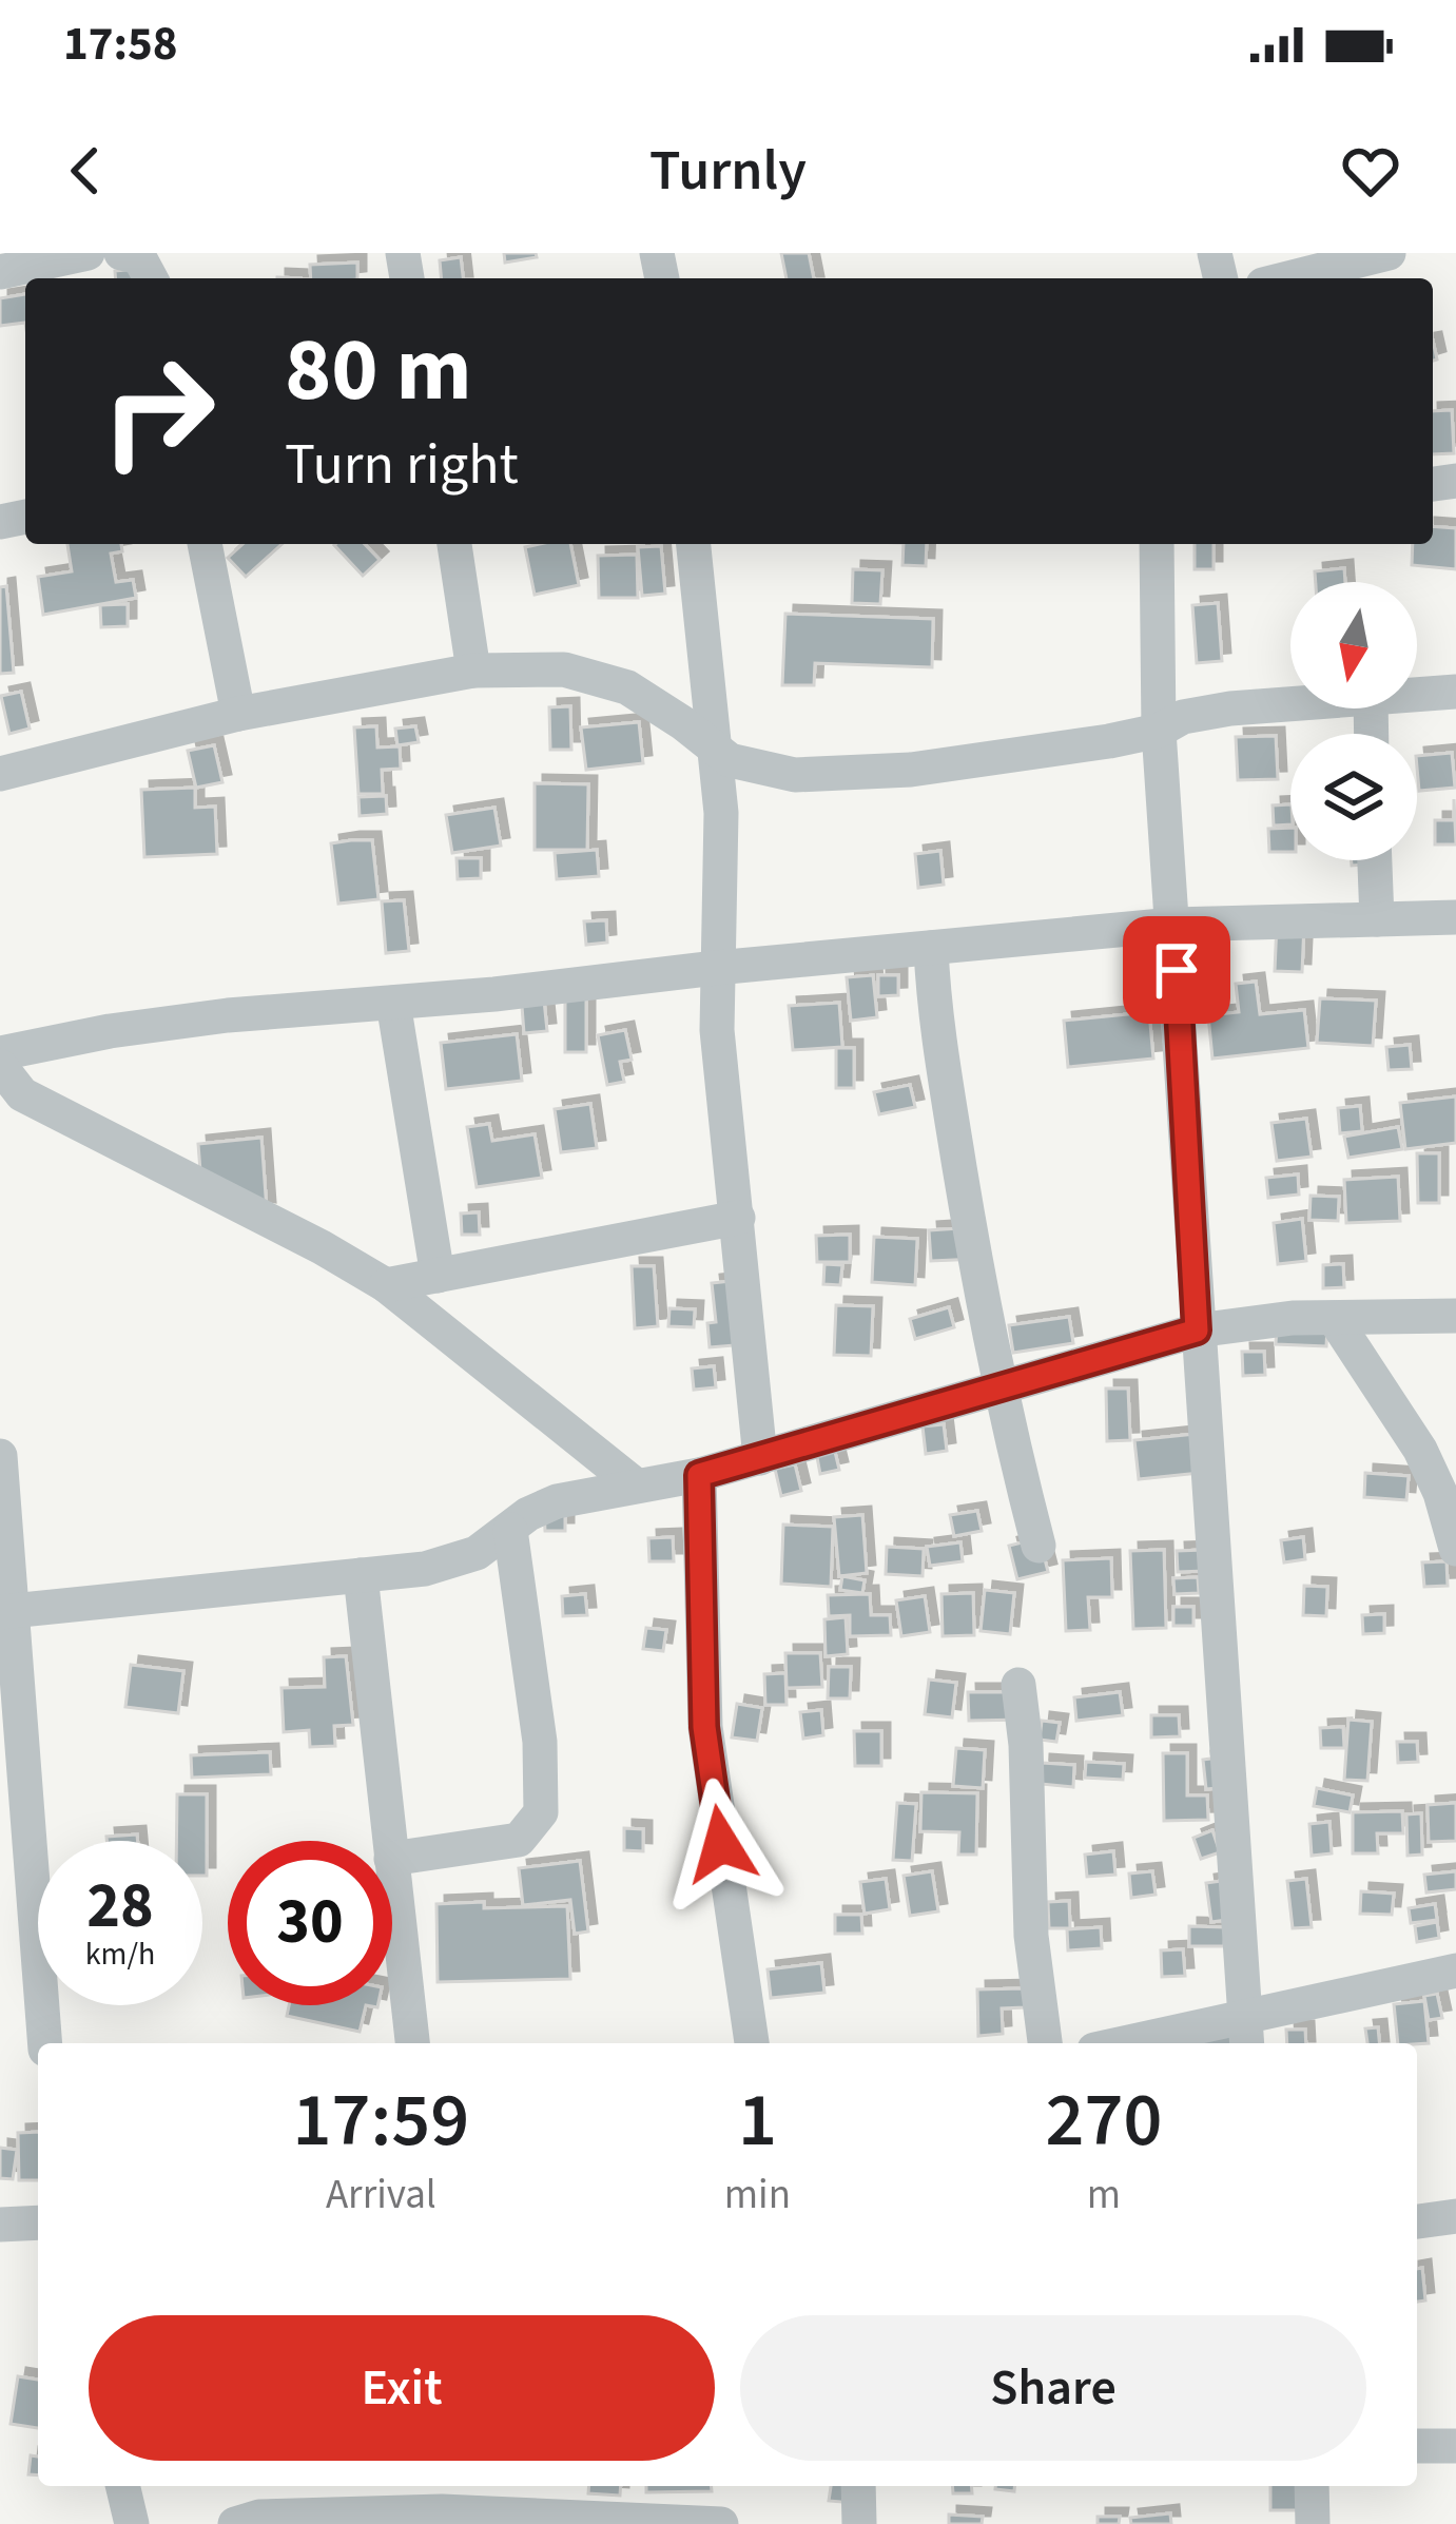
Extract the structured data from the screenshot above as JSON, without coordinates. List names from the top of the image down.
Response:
{
  "north": "bottom",
  "page": {
    "status": "17:58",
    "header": "Turnly",
    "turn": ["80 m", "Turn right"],
    "speed": "28 km/h",
    "limit": "30",
    "eta": [
      "17:59",
      "Arrival",
      "1",
      "min",
      "270",
      "m"
    ],
    "buttons": ["Exit", "Share"]
  }
}
